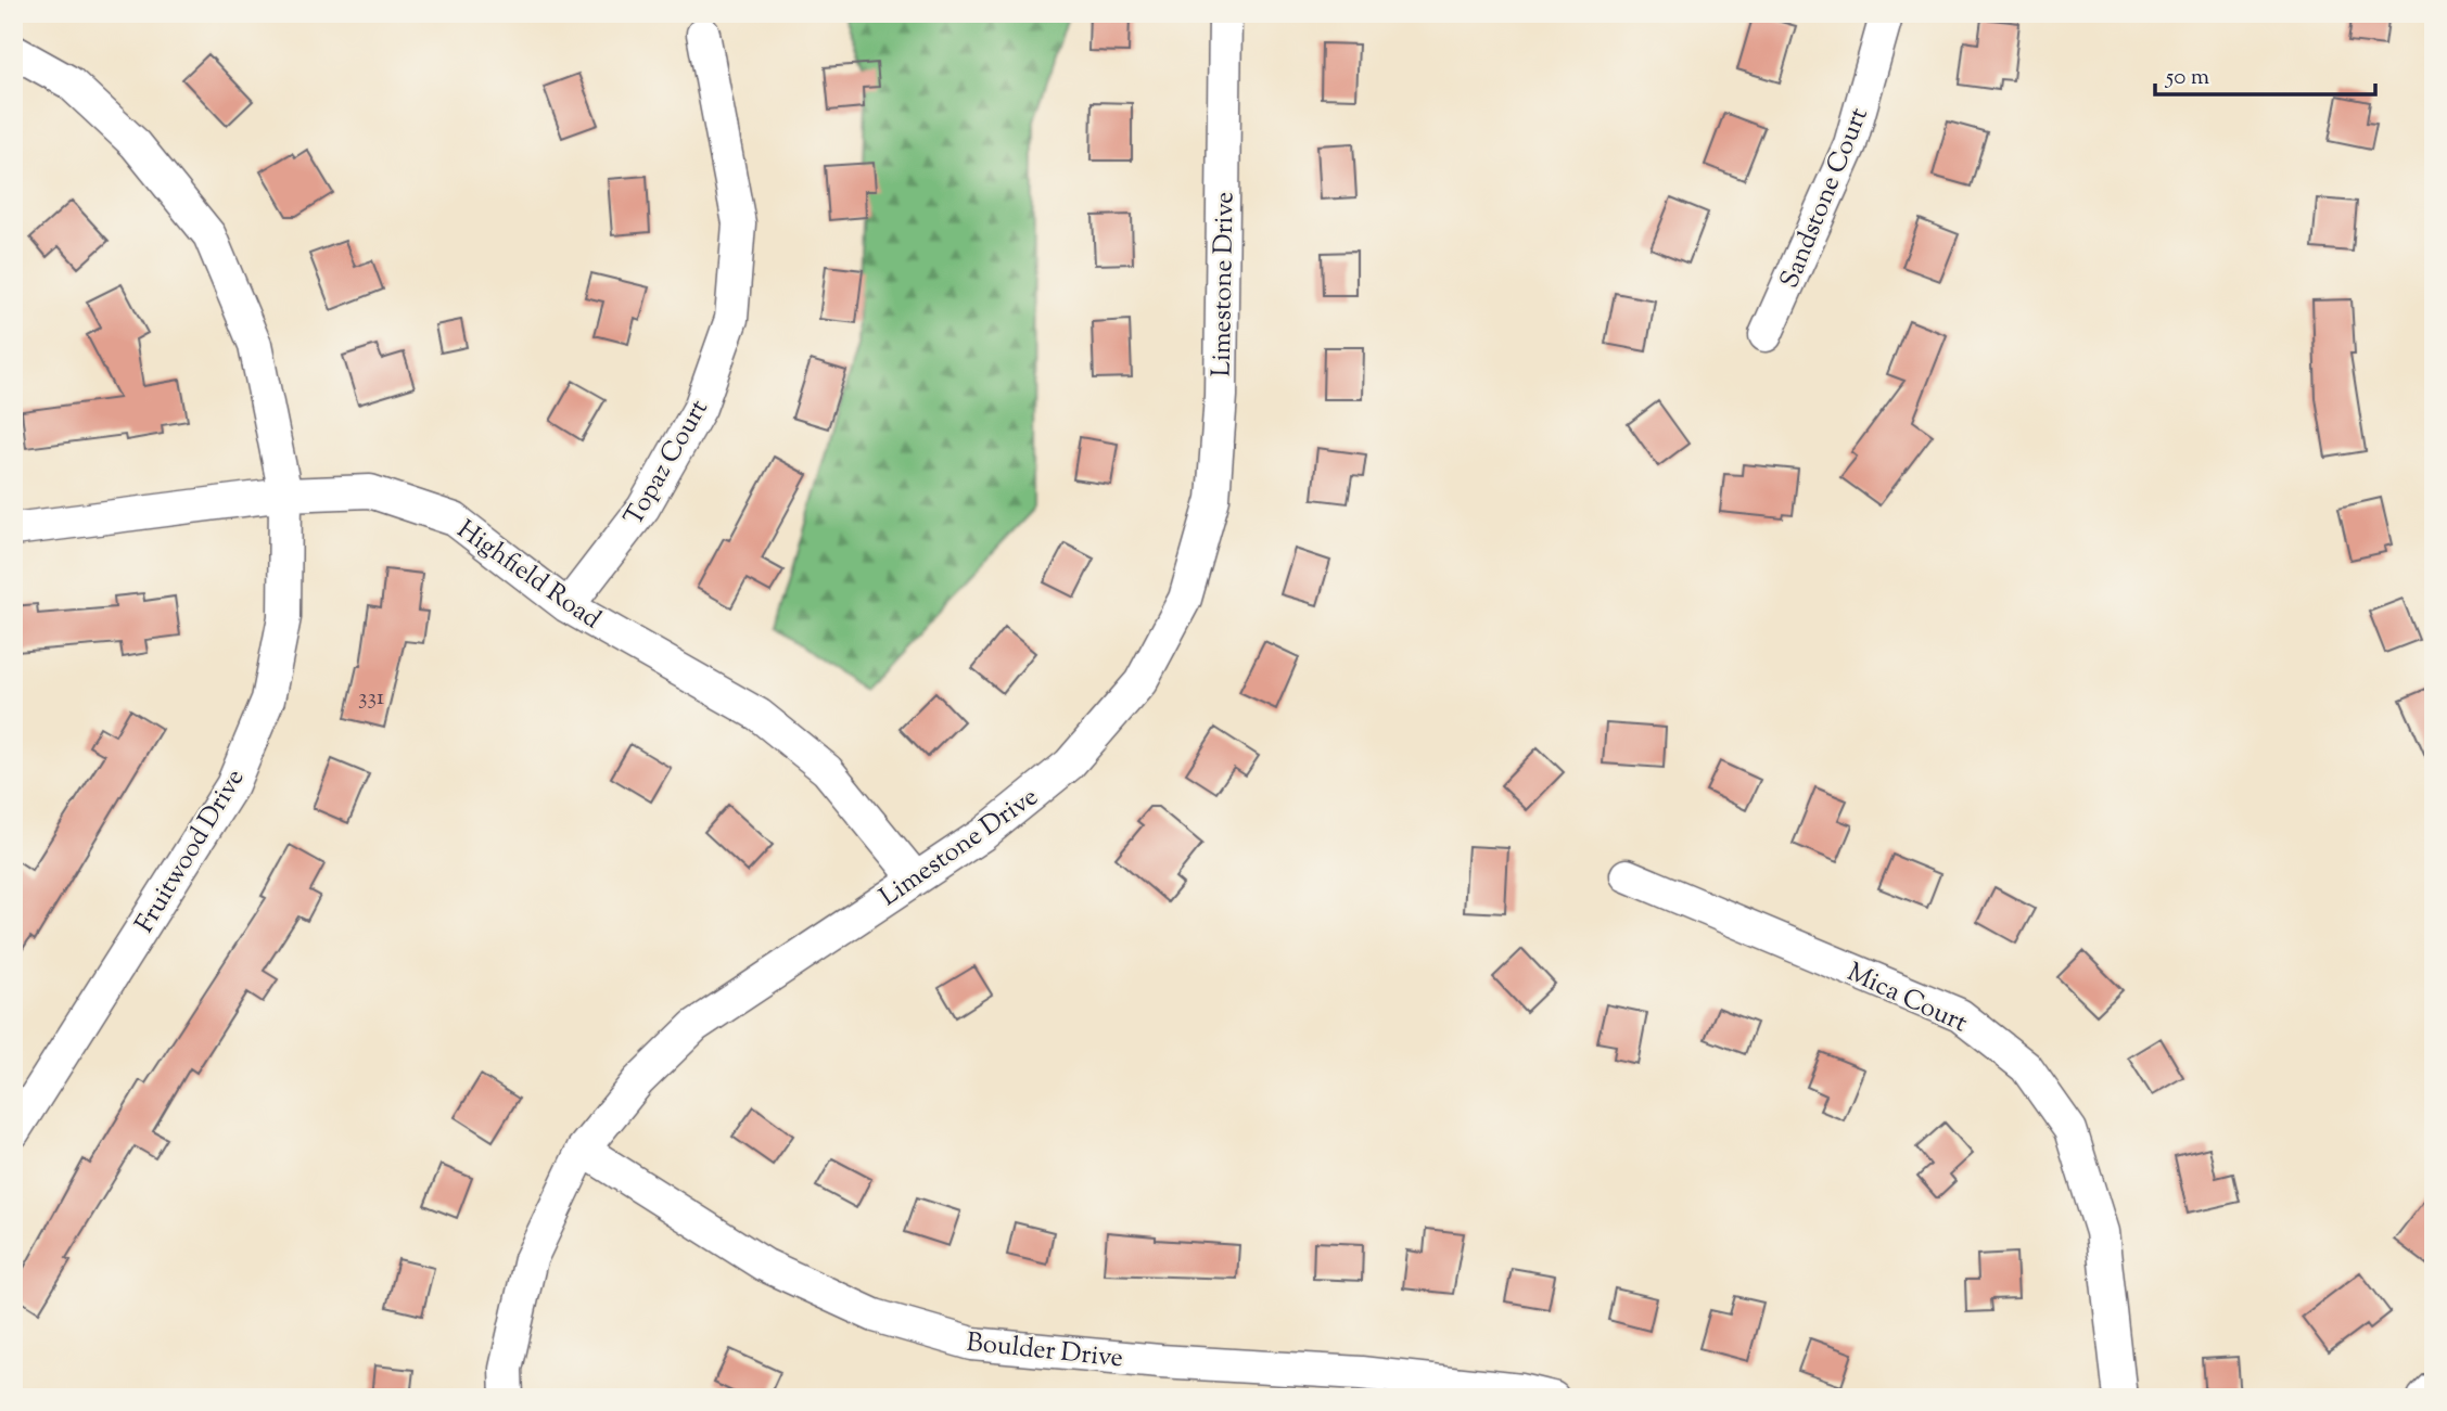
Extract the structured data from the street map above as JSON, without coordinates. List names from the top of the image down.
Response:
{
  "streets": {
    "street": [
      "Sandstone Court",
      "Limestone Drive",
      "Topaz Court",
      "Highfield Road",
      "Fruitwood Drive",
      "Mica Court",
      "Boulder Drive"
    ]
  },
  "crossings": [
    ["Limestone Drive", "Highfield Road"],
    ["Limestone Drive", "Boulder Drive"],
    ["Topaz Court", "Highfield Road"],
    ["Highfield Road", "Fruitwood Drive"]
  ],
  "house_numbers": ["331"],
  "scale_bar": "50 m"
}
